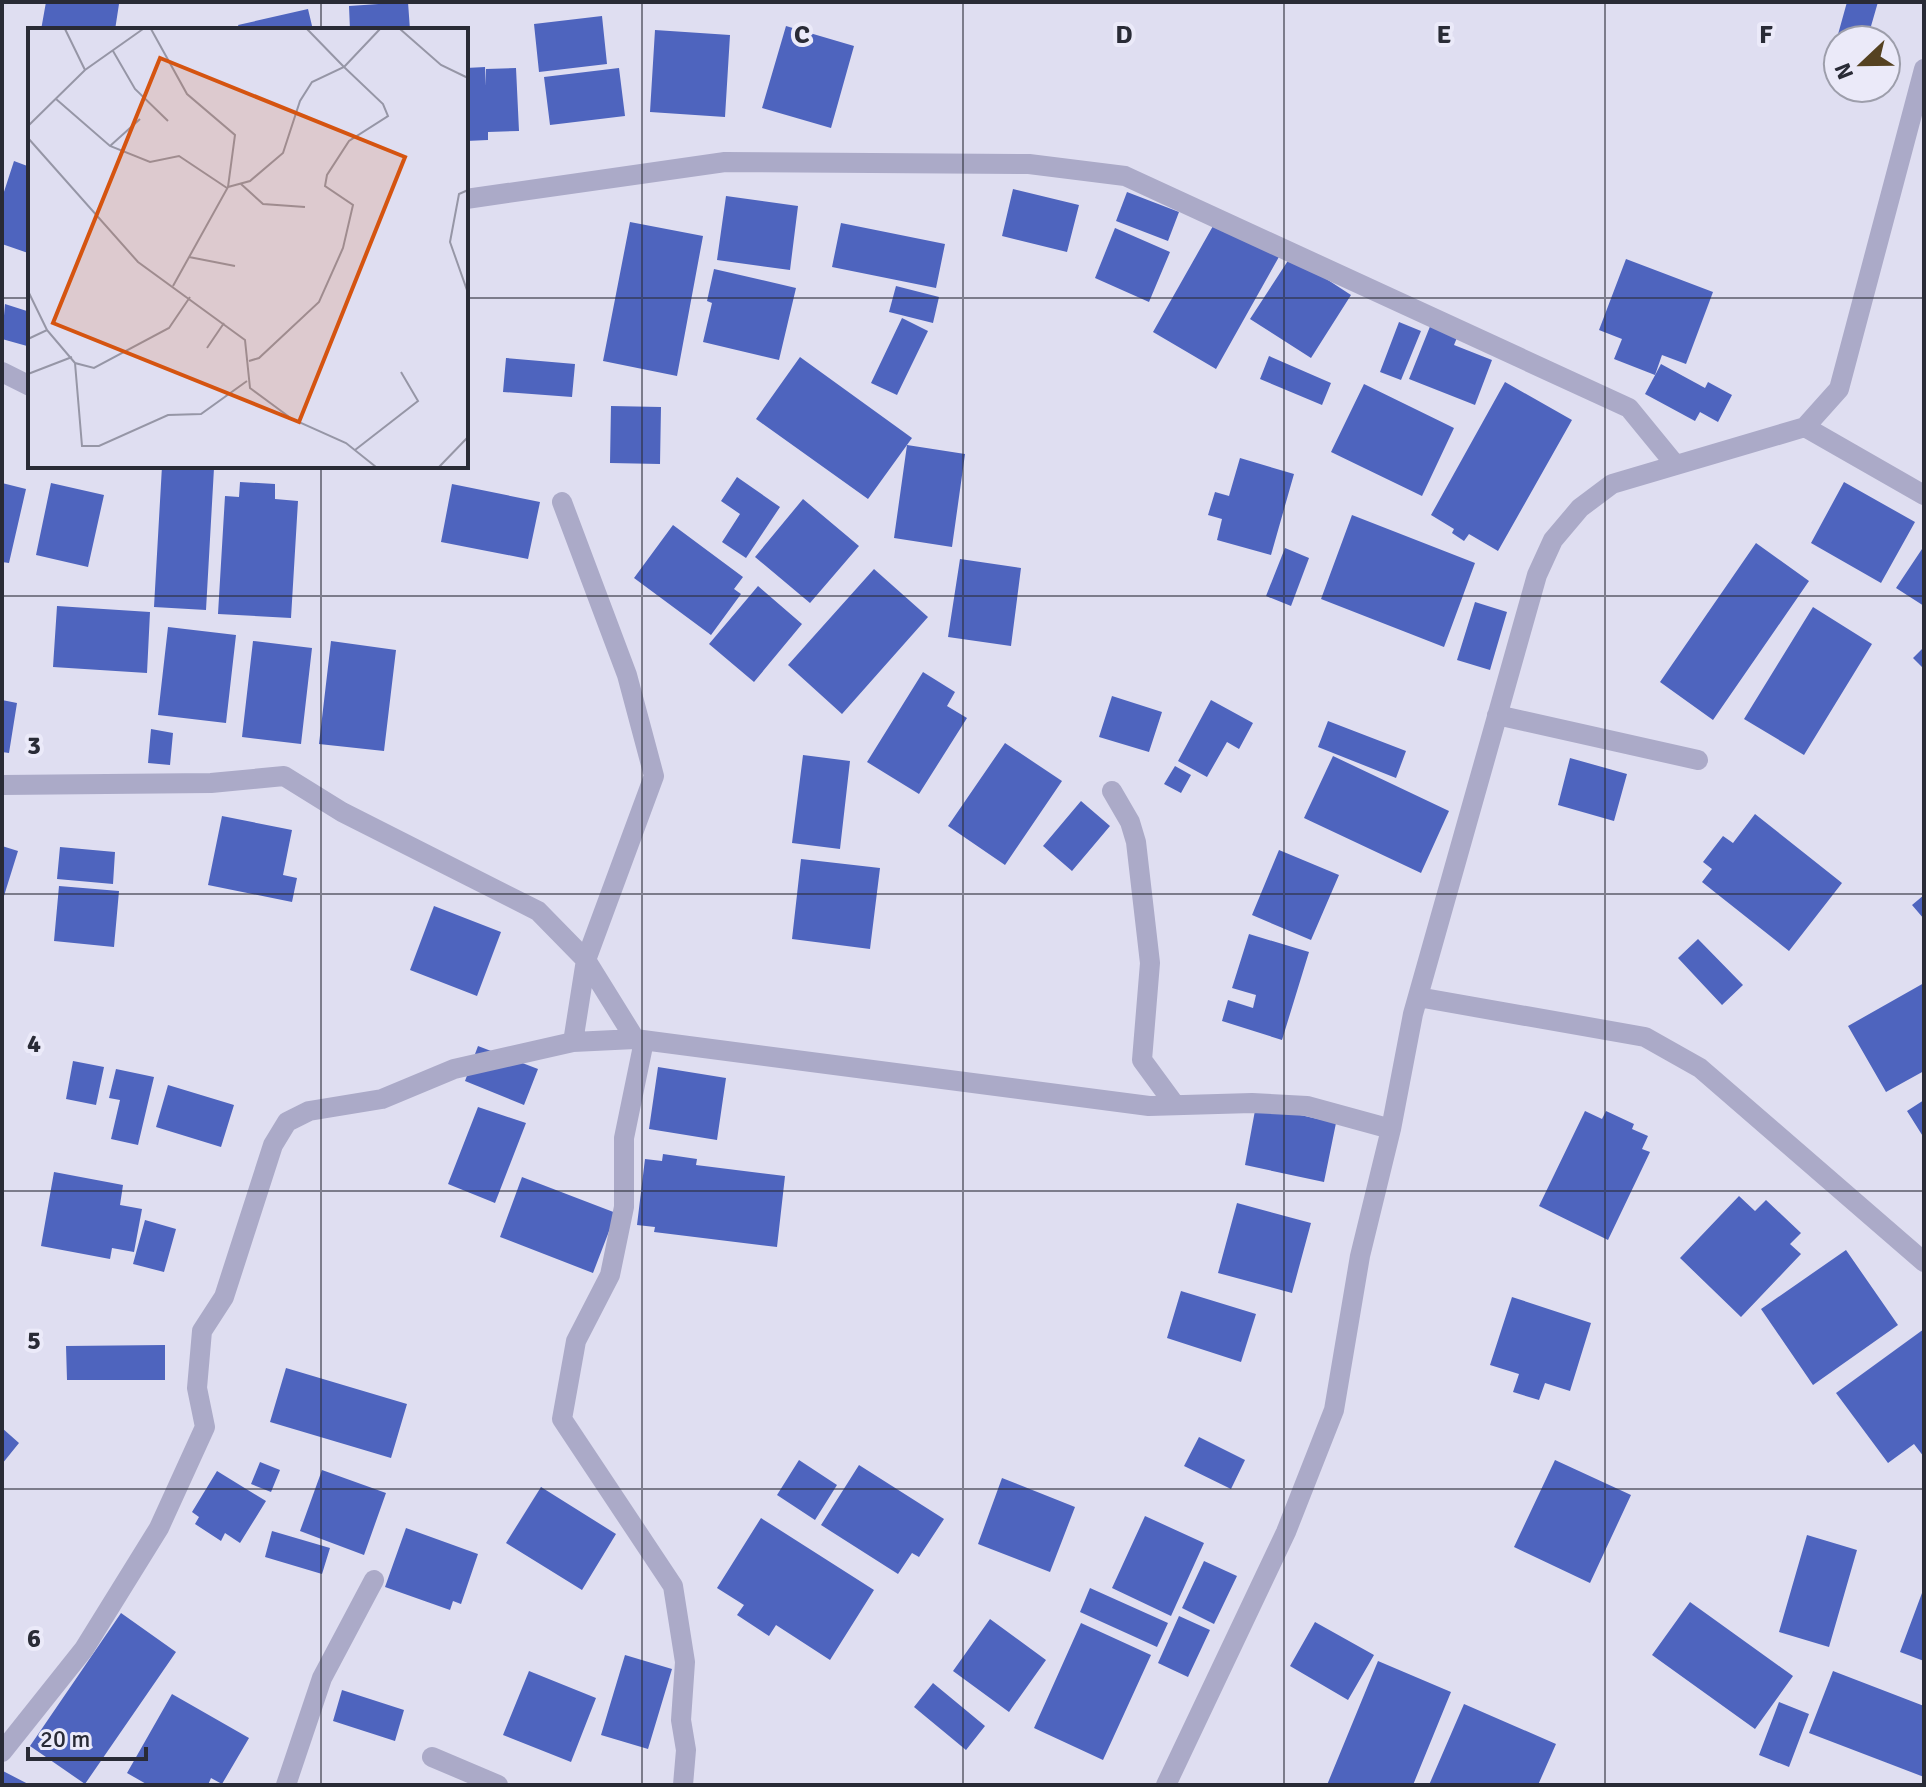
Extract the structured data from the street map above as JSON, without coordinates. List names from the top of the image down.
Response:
{
  "scale_bar": "20 m",
  "north": "left",
  "grid": {
    "columns": [
      "C",
      "D",
      "E",
      "F"
    ],
    "rows": [
      "3",
      "4",
      "5",
      "6"
    ]
  }
}
